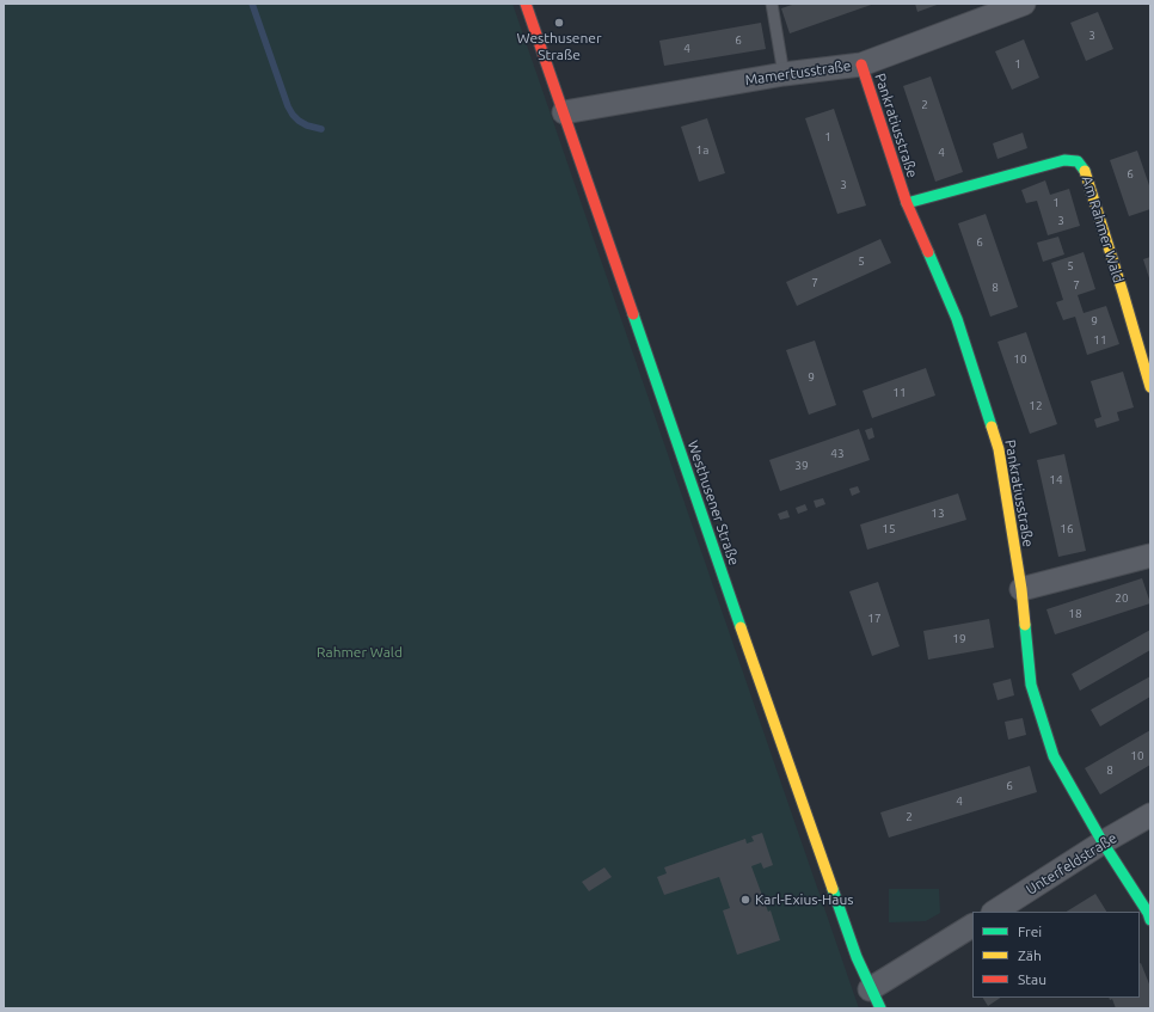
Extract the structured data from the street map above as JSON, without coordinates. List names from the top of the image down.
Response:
{
  "streets": {
    "street": [
      "Mamertusstraße",
      "Pankratiusstraße",
      "Am Rahmer Wald",
      "Westhusener Straße",
      "Unterfeldstraße"
    ]
  },
  "crossings": [
    ["Mamertusstraße", "Pankratiusstraße"],
    ["Mamertusstraße", "Westhusener Straße"],
    ["Pankratiusstraße", "Am Rahmer Wald"],
    ["Pankratiusstraße", "Unterfeldstraße"]
  ],
  "parks": ["Rahmer Wald"],
  "places": ["Westhusener Straße", "Karl-Exius-Haus"],
  "house_numbers": [
    "3",
    "6",
    "4",
    "1",
    "2",
    "1",
    "1a",
    "4",
    "6",
    "3",
    "1",
    "3",
    "6",
    "5",
    "5",
    "7",
    "7",
    "8",
    "9",
    "11",
    "10",
    "9",
    "11",
    "12",
    "43",
    "39",
    "14",
    "13",
    "15",
    "16",
    "20",
    "18",
    "17",
    "19",
    "10",
    "8",
    "6",
    "4",
    "2"
  ],
  "legend": ["Frei", "Zäh", "Stau"]
}
